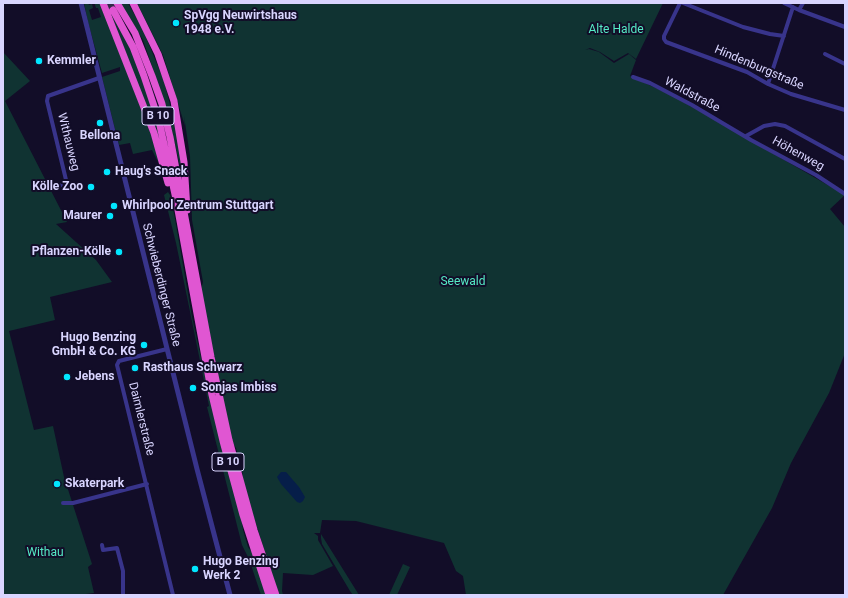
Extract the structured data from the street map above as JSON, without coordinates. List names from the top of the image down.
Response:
{
  "streets": {
    "highway": ["B 10"],
    "street": [
      "Hindenburgstraße",
      "Waldstraße",
      "Withauweg",
      "Höhenweg",
      "Schwieberdinger Straße",
      "Daimlerstraße"
    ]
  },
  "crossings": [
    ["Waldstraße", "Höhenweg"],
    ["Withauweg", "Schwieberdinger Straße"],
    ["Schwieberdinger Straße", "Daimlerstraße"]
  ],
  "parks": ["Alte Halde", "Seewald", "Withau"],
  "places": [
    "SpVgg Neuwirtshaus 1948 e.V.",
    "Kemmler",
    "Bellona",
    "Haug's Snack",
    "Kölle Zoo",
    "Whirlpool Zentrum Stuttgart",
    "Maurer",
    "Pflanzen-Kölle",
    "Hugo Benzing GmbH & Co. KG",
    "Rasthaus Schwarz",
    "Jebens",
    "Sonjas Imbiss",
    "Skaterpark",
    "Hugo Benzing Werk 2"
  ]
}
